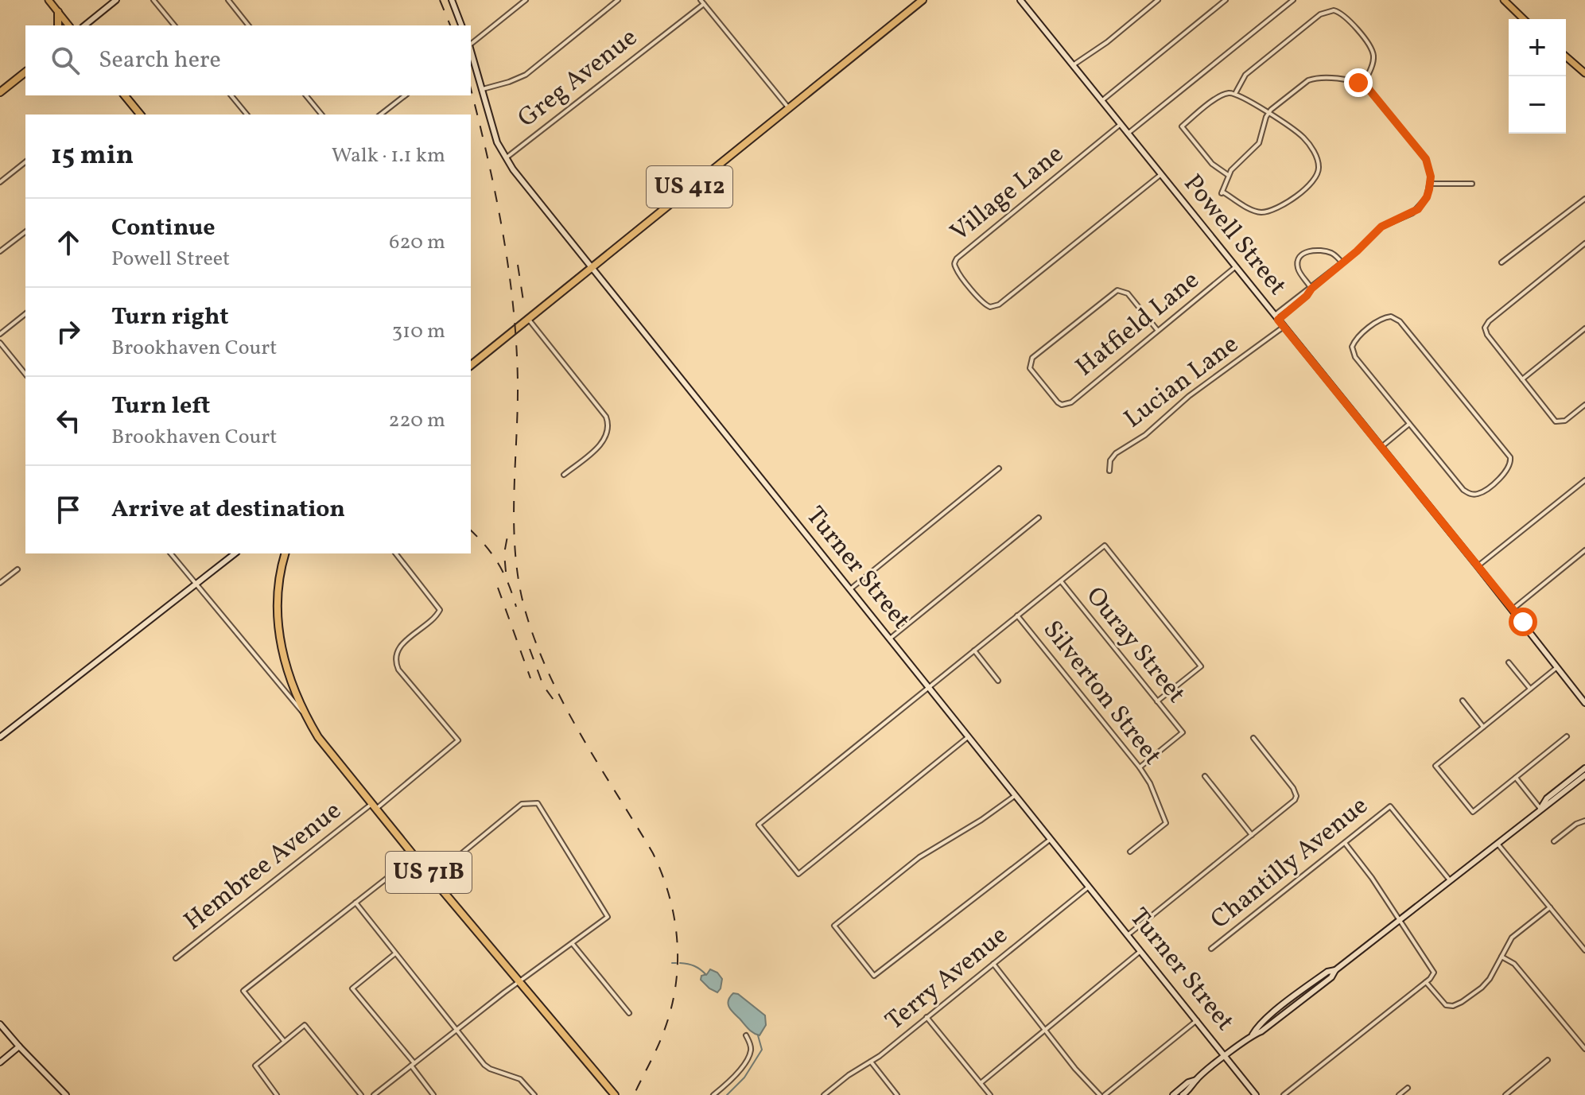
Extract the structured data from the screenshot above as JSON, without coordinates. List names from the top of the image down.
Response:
{
  "streets": {
    "highway": ["US 412", "US 71B"],
    "street": [
      "Greg Avenue",
      "Village Lane",
      "Powell Street",
      "Hatfield Lane",
      "Lucian Lane",
      "Turner Street",
      "Ouray Street",
      "Silverton Street",
      "Chantilly Avenue",
      "Hembree Avenue",
      "Terry Avenue"
    ]
  },
  "crossings": [
    ["Greg Avenue", "Turner Street"],
    ["US 412", "Turner Street"],
    ["Village Lane", "Powell Street"],
    ["Powell Street", "Hatfield Lane"],
    ["Powell Street", "Lucian Lane"],
    ["Turner Street", "Terry Avenue"],
    ["Ouray Street", "Silverton Street"],
    ["Hembree Avenue", "US 71B"]
  ],
  "page": {
    "map_buttons": ["+", "−"],
    "search": "Search here",
    "heading": ["15 min", "Walk · 1.1 km"],
    "list": [
      ["Continue", "Powell Street", "620 m"],
      ["Turn right", "Brookhaven Court", "310 m"],
      ["Turn left", "Brookhaven Court", "220 m"],
      "Arrive at destination"
    ]
  }
}
